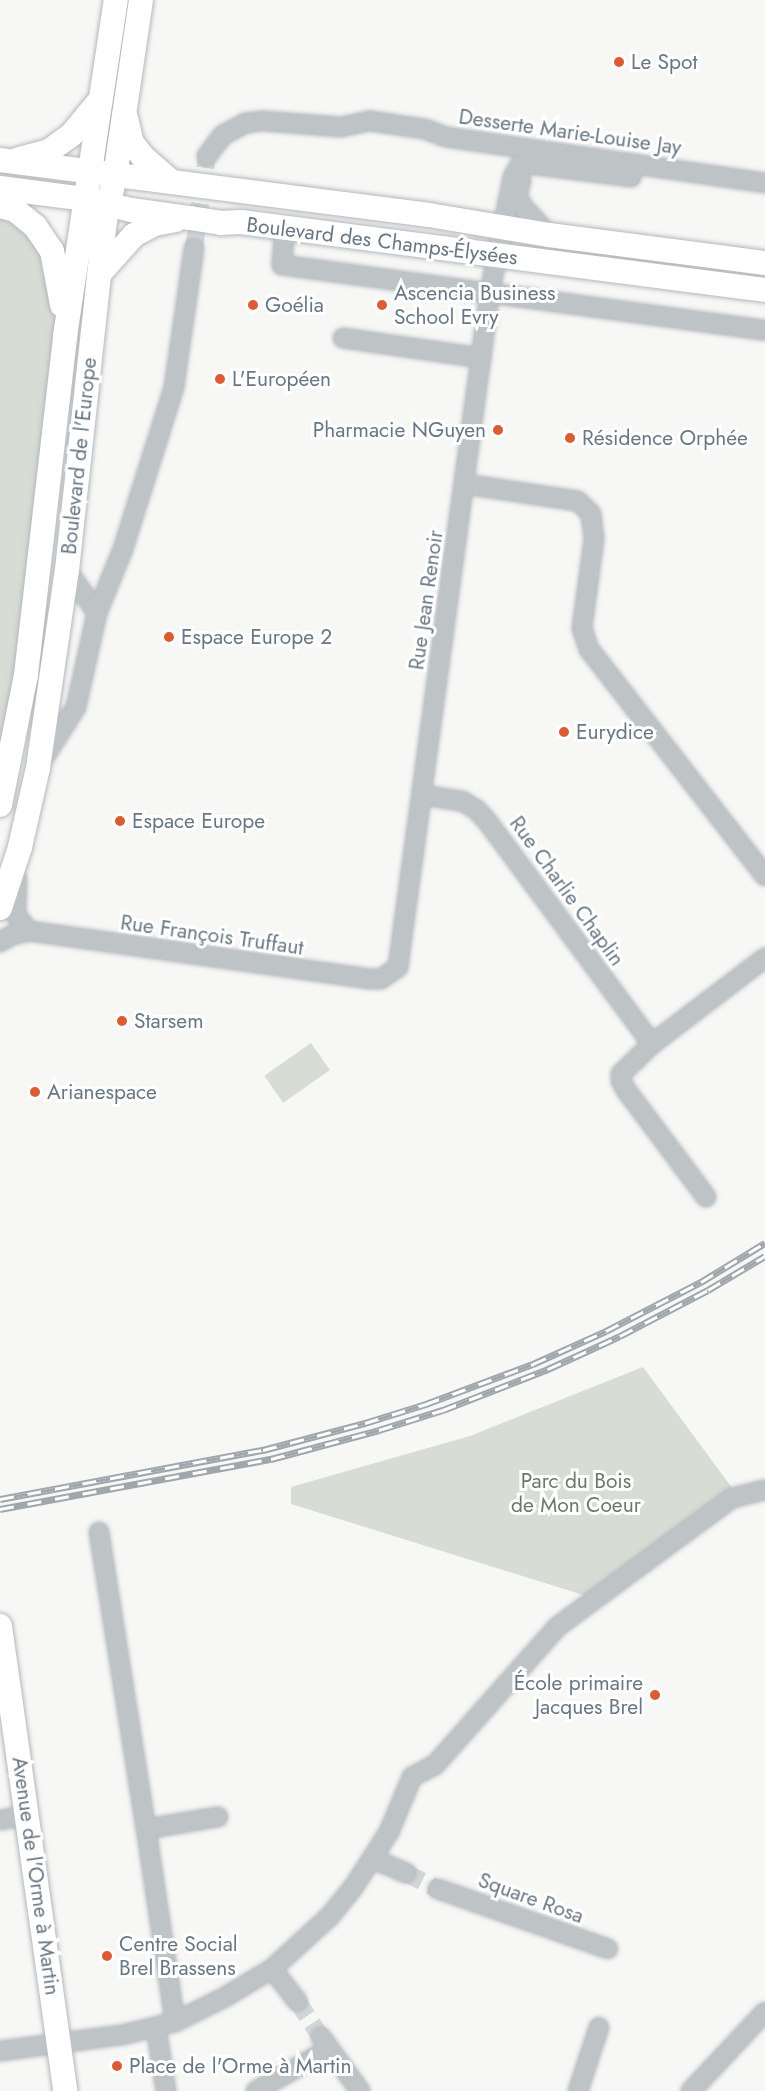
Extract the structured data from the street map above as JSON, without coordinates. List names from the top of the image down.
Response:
{
  "streets": {
    "main road": ["Boulevard des Champs-Élysées", "Boulevard de l'Europe", "Avenue de l'Orme à Martin"],
    "street": [
      "Desserte Marie-Louise Jay",
      "Rue Jean Renoir",
      "Rue Charlie Chaplin",
      "Rue François Truffaut",
      "Square Rosa"
    ]
  },
  "crossings": [
    ["Boulevard des Champs-Élysées", "Boulevard de l'Europe"],
    ["Boulevard des Champs-Élysées", "Rue Jean Renoir"],
    ["Rue Jean Renoir", "Rue Charlie Chaplin"],
    ["Rue Jean Renoir", "Rue François Truffaut"]
  ],
  "parks": ["Parc du Bois de Mon Coeur"],
  "places": [
    "Le Spot",
    "Goélia",
    "Ascencia Business School Evry",
    "L'Européen",
    "Pharmacie NGuyen",
    "Résidence Orphée",
    "Espace Europe 2",
    "Eurydice",
    "Espace Europe",
    "Starsem",
    "Arianespace",
    "École primaire Jacques Brel",
    "Centre Social Brel Brassens",
    "Place de l'Orme à Martin"
  ]
}
